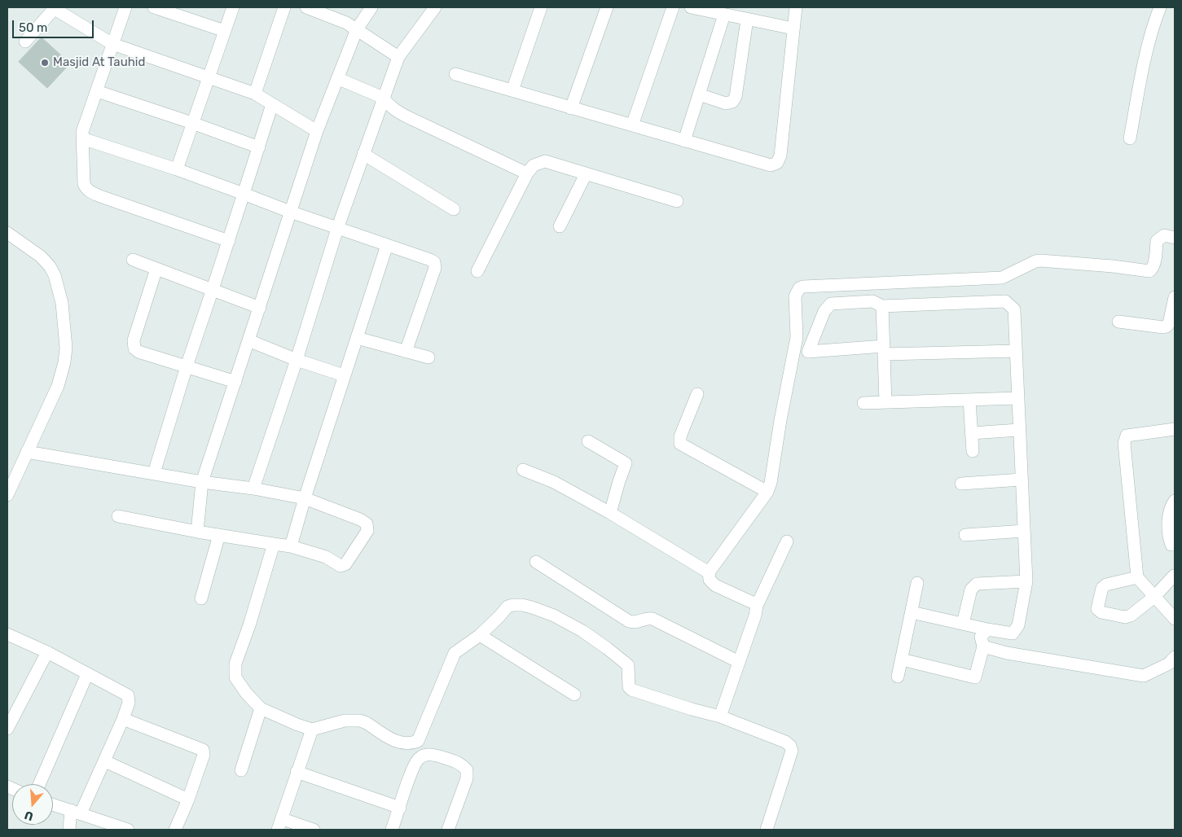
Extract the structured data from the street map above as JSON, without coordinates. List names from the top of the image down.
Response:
{
  "places": ["Masjid At Tauhid"],
  "scale_bar": "50 m",
  "north": "bottom"
}
